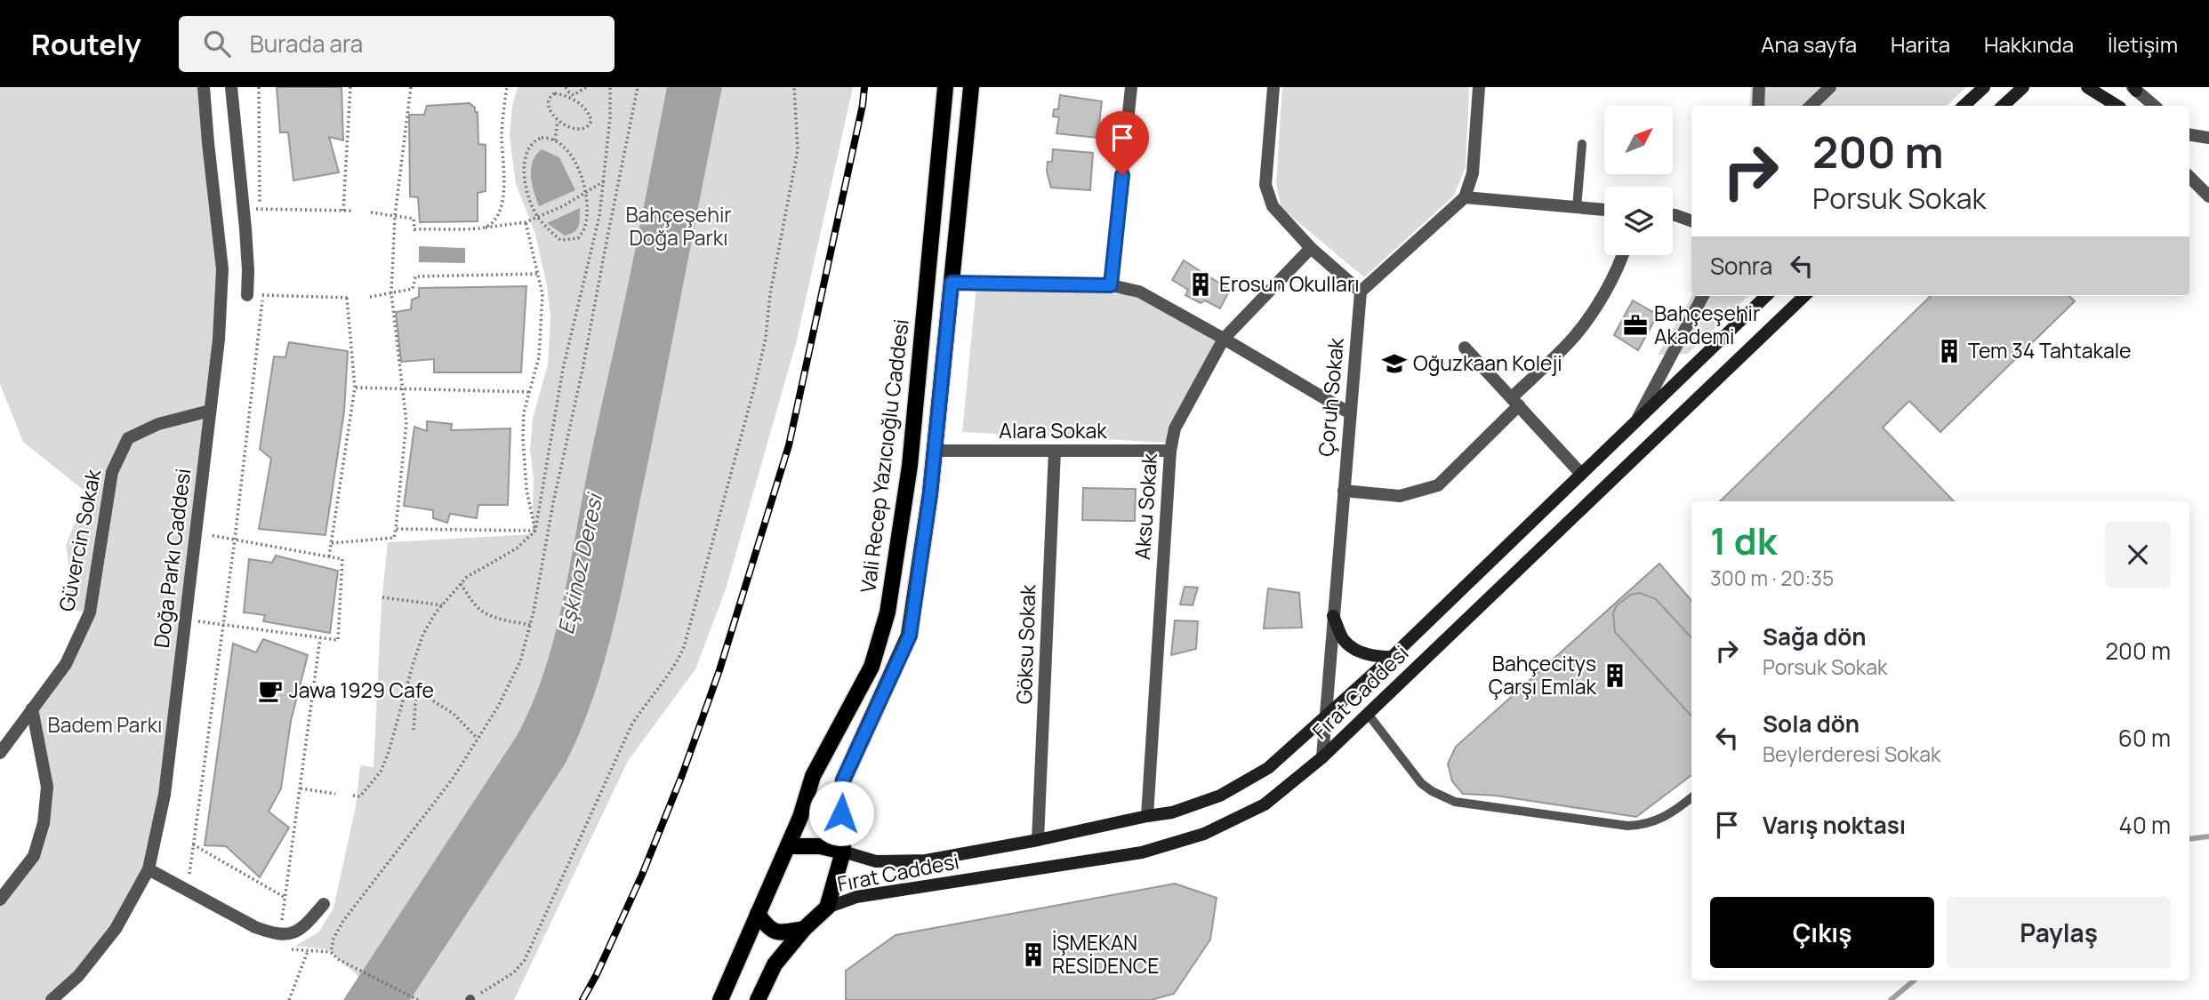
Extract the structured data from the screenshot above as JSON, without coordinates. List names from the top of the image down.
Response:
{
  "streets": {
    "main road": ["Vali Recep Yazıcıoğlu Caddesi", "Fırat Caddesi"],
    "street": [
      "Çoruh Sokak",
      "Alara Sokak",
      "Aksu Sokak",
      "Güvercin Sokak",
      "Doğa Parkı Caddesi",
      "Göksu Sokak"
    ]
  },
  "crossings": [
    ["Çoruh Sokak", "Fırat Caddesi"],
    ["Alara Sokak", "Aksu Sokak"],
    ["Alara Sokak", "Göksu Sokak"],
    ["Aksu Sokak", "Fırat Caddesi"],
    ["Güvercin Sokak", "Doğa Parkı Caddesi"],
    ["Göksu Sokak", "Fırat Caddesi"]
  ],
  "water": ["Eşkinoz Deresi"],
  "parks": ["Bahçeşehir Doğa Parkı", "Badem Parkı"],
  "places": {
    "building": [
      "Erosun Okulları",
      "Tem 34 Tahtakale",
      "Bahçecitys Çarşı Emlak",
      "İŞMEKAN RESİDENCE"
    ],
    "office": ["Bahçeşehir Akademi"],
    "school or university": ["Oğuzkaan Koleji"],
    "cafe": ["Jawa 1929 Cafe"]
  },
  "north": "top right",
  "page": {
    "header": "Routely",
    "search": "Burada ara",
    "nav": [
      "Ana sayfa",
      "Harita",
      "Hakkında",
      "İletişim"
    ],
    "turn": ["200 m", "Porsuk Sokak"],
    "then": "Sonra",
    "heading": ["1 dk", "300 m · 20:35"],
    "list": [
      {
        "name": "Sağa dön",
        "note": "Porsuk Sokak",
        "value": "200 m"
      },
      {
        "name": "Sola dön",
        "note": "Beylerderesi Sokak",
        "value": "60 m"
      },
      {
        "name": "Varış noktası",
        "value": "40 m"
      }
    ],
    "buttons": ["Çıkış", "Paylaş"]
  }
}
